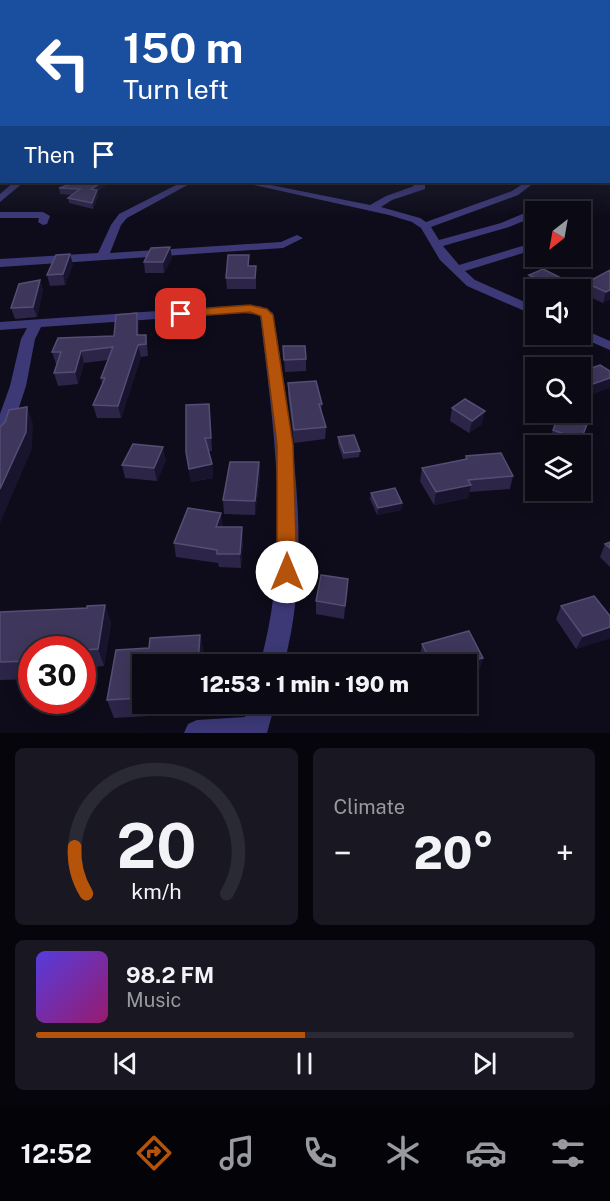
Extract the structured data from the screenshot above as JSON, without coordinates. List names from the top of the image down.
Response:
{
  "north": "bottom left",
  "page": {
    "turn": ["150 m", "Turn left"],
    "then": "Then",
    "limit": "30",
    "trip": "12:53 · 1 min · 190 m",
    "tile": "Climate",
    "heat": ["−", "20°", "+"],
    "song": ["98.2 FM", "Music"],
    "tabs": "12:52",
    "gauge": ["20", "km/h"]
  }
}
